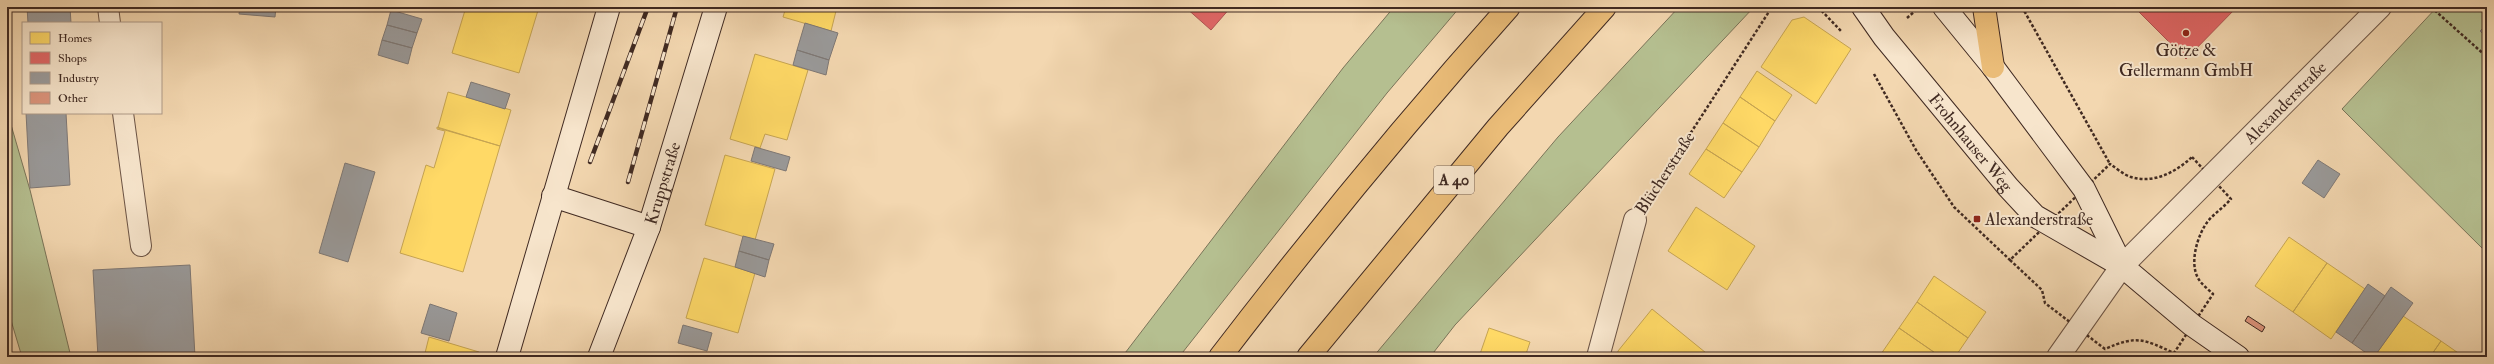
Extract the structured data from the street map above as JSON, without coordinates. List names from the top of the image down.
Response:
{
  "streets": {
    "highway": ["A 40"],
    "street": [
      "Alexanderstraße",
      "Frohnhauser Weg",
      "Blücherstraße",
      "Kruppstraße"
    ]
  },
  "crossings": [
    ["Alexanderstraße", "Frohnhauser Weg"]
  ],
  "places": {
    "other": ["Götze & Gellermann GmbH"],
    "transit": ["Alexanderstraße"]
  },
  "legend": [
    "Homes",
    "Shops",
    "Industry",
    "Other"
  ]
}
